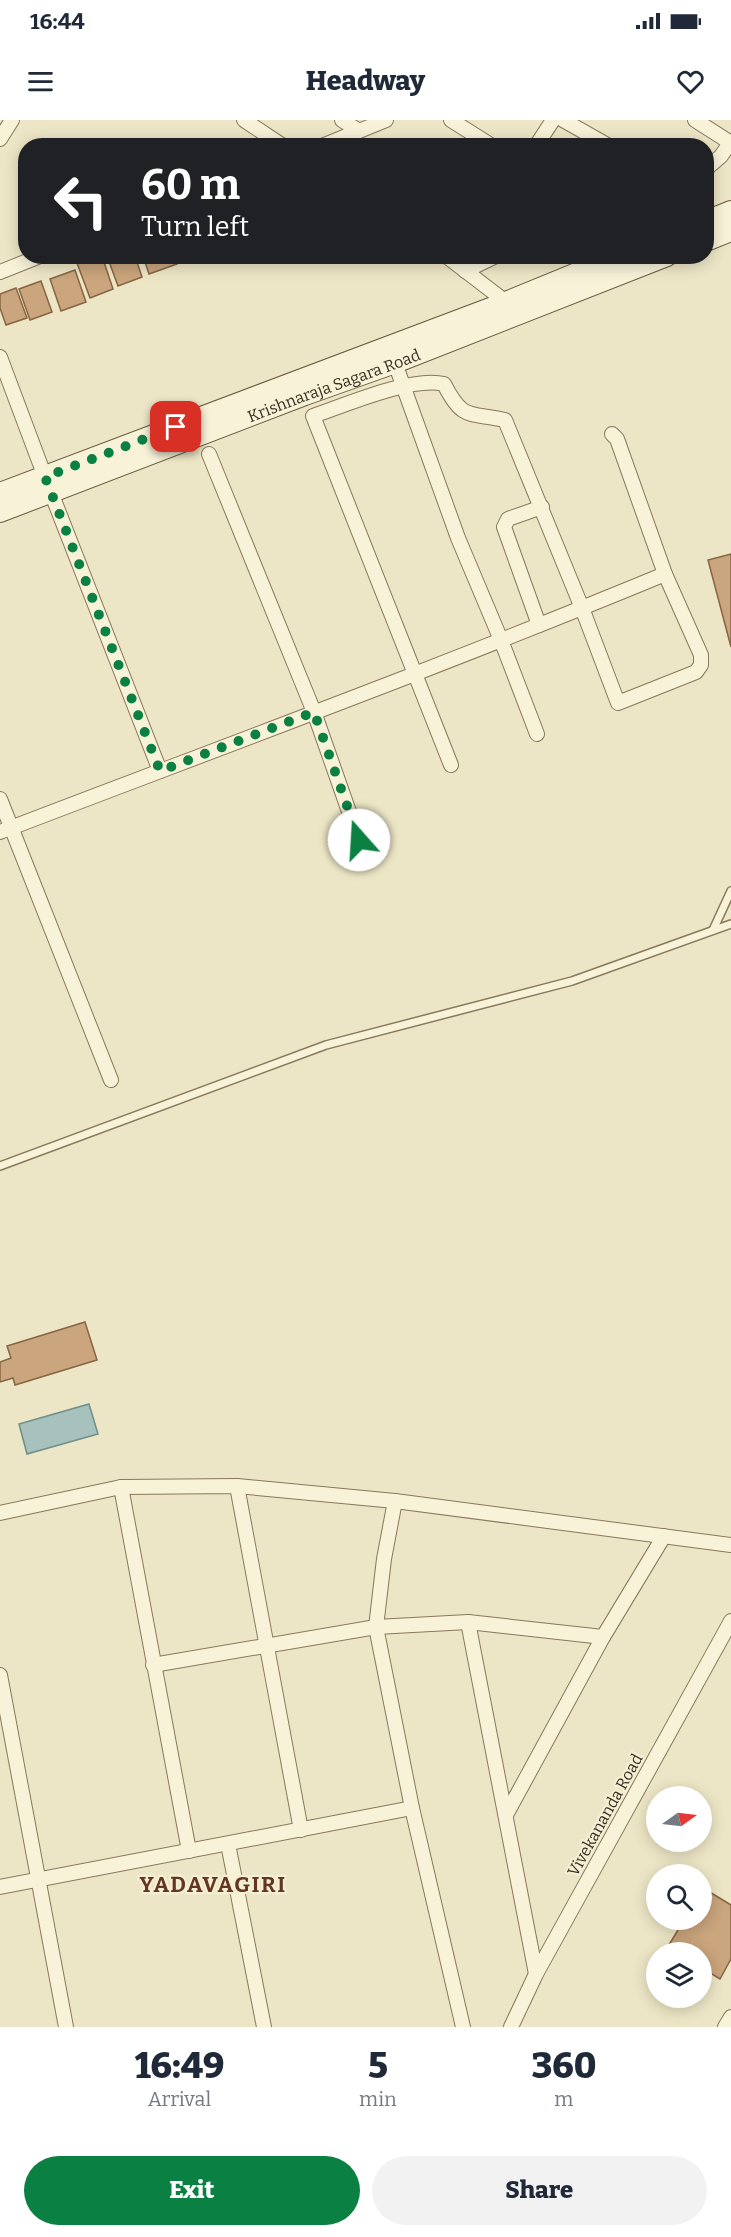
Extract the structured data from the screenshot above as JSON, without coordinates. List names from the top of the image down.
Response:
{
  "streets": {
    "main road": ["Krishnaraja Sagara Road"],
    "street": ["Vivekananda Road"]
  },
  "districts": ["YADAVAGIRI"],
  "north": "right",
  "page": {
    "status": "16:44",
    "header": "Headway",
    "turn": ["60 m", "Turn left"],
    "eta": [
      "16:49",
      "Arrival",
      "5",
      "min",
      "360",
      "m"
    ],
    "buttons": ["Exit", "Share"]
  }
}
